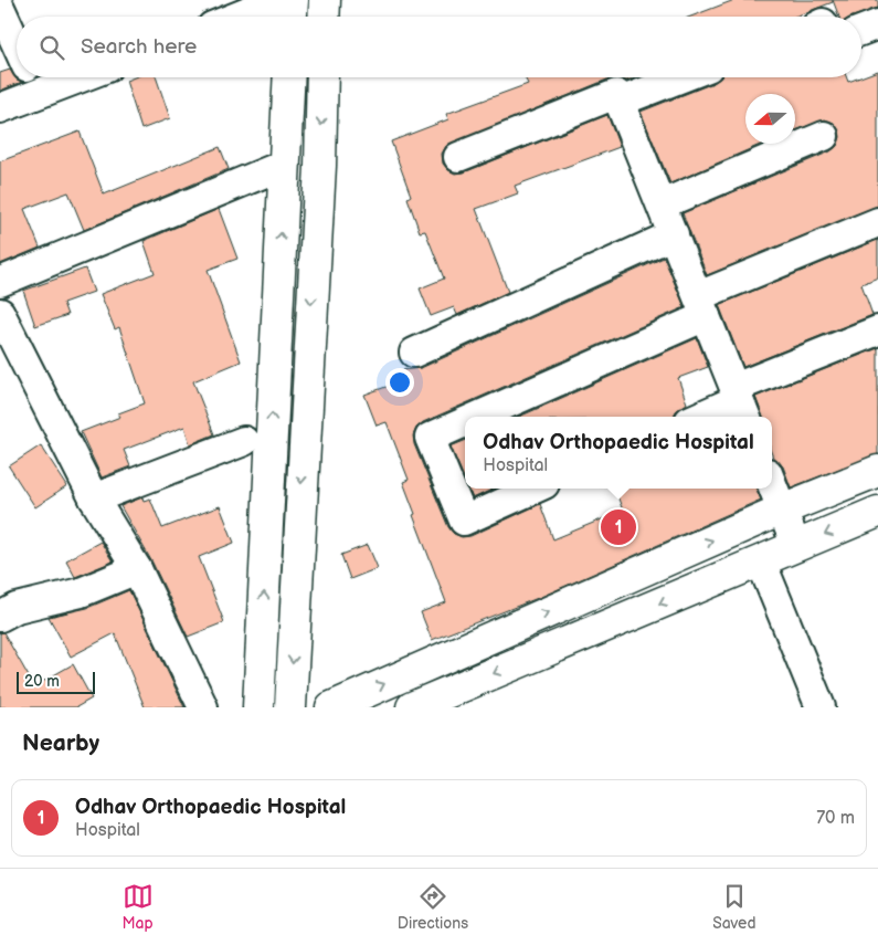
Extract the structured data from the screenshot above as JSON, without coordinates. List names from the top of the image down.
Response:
{
  "scale_bar": "20 m",
  "north": "left",
  "page": {
    "search": "Search here",
    "popup": ["Odhav Orthopaedic Hospital", "Hospital"],
    "pins": "1",
    "scale": "20 m",
    "heading": "Nearby",
    "list": [
      {
        "mark": "1",
        "name": "Odhav Orthopaedic Hospital",
        "note": "Hospital",
        "value": "70 m"
      }
    ],
    "nav": ["Map", "Directions", "Saved"]
  }
}
